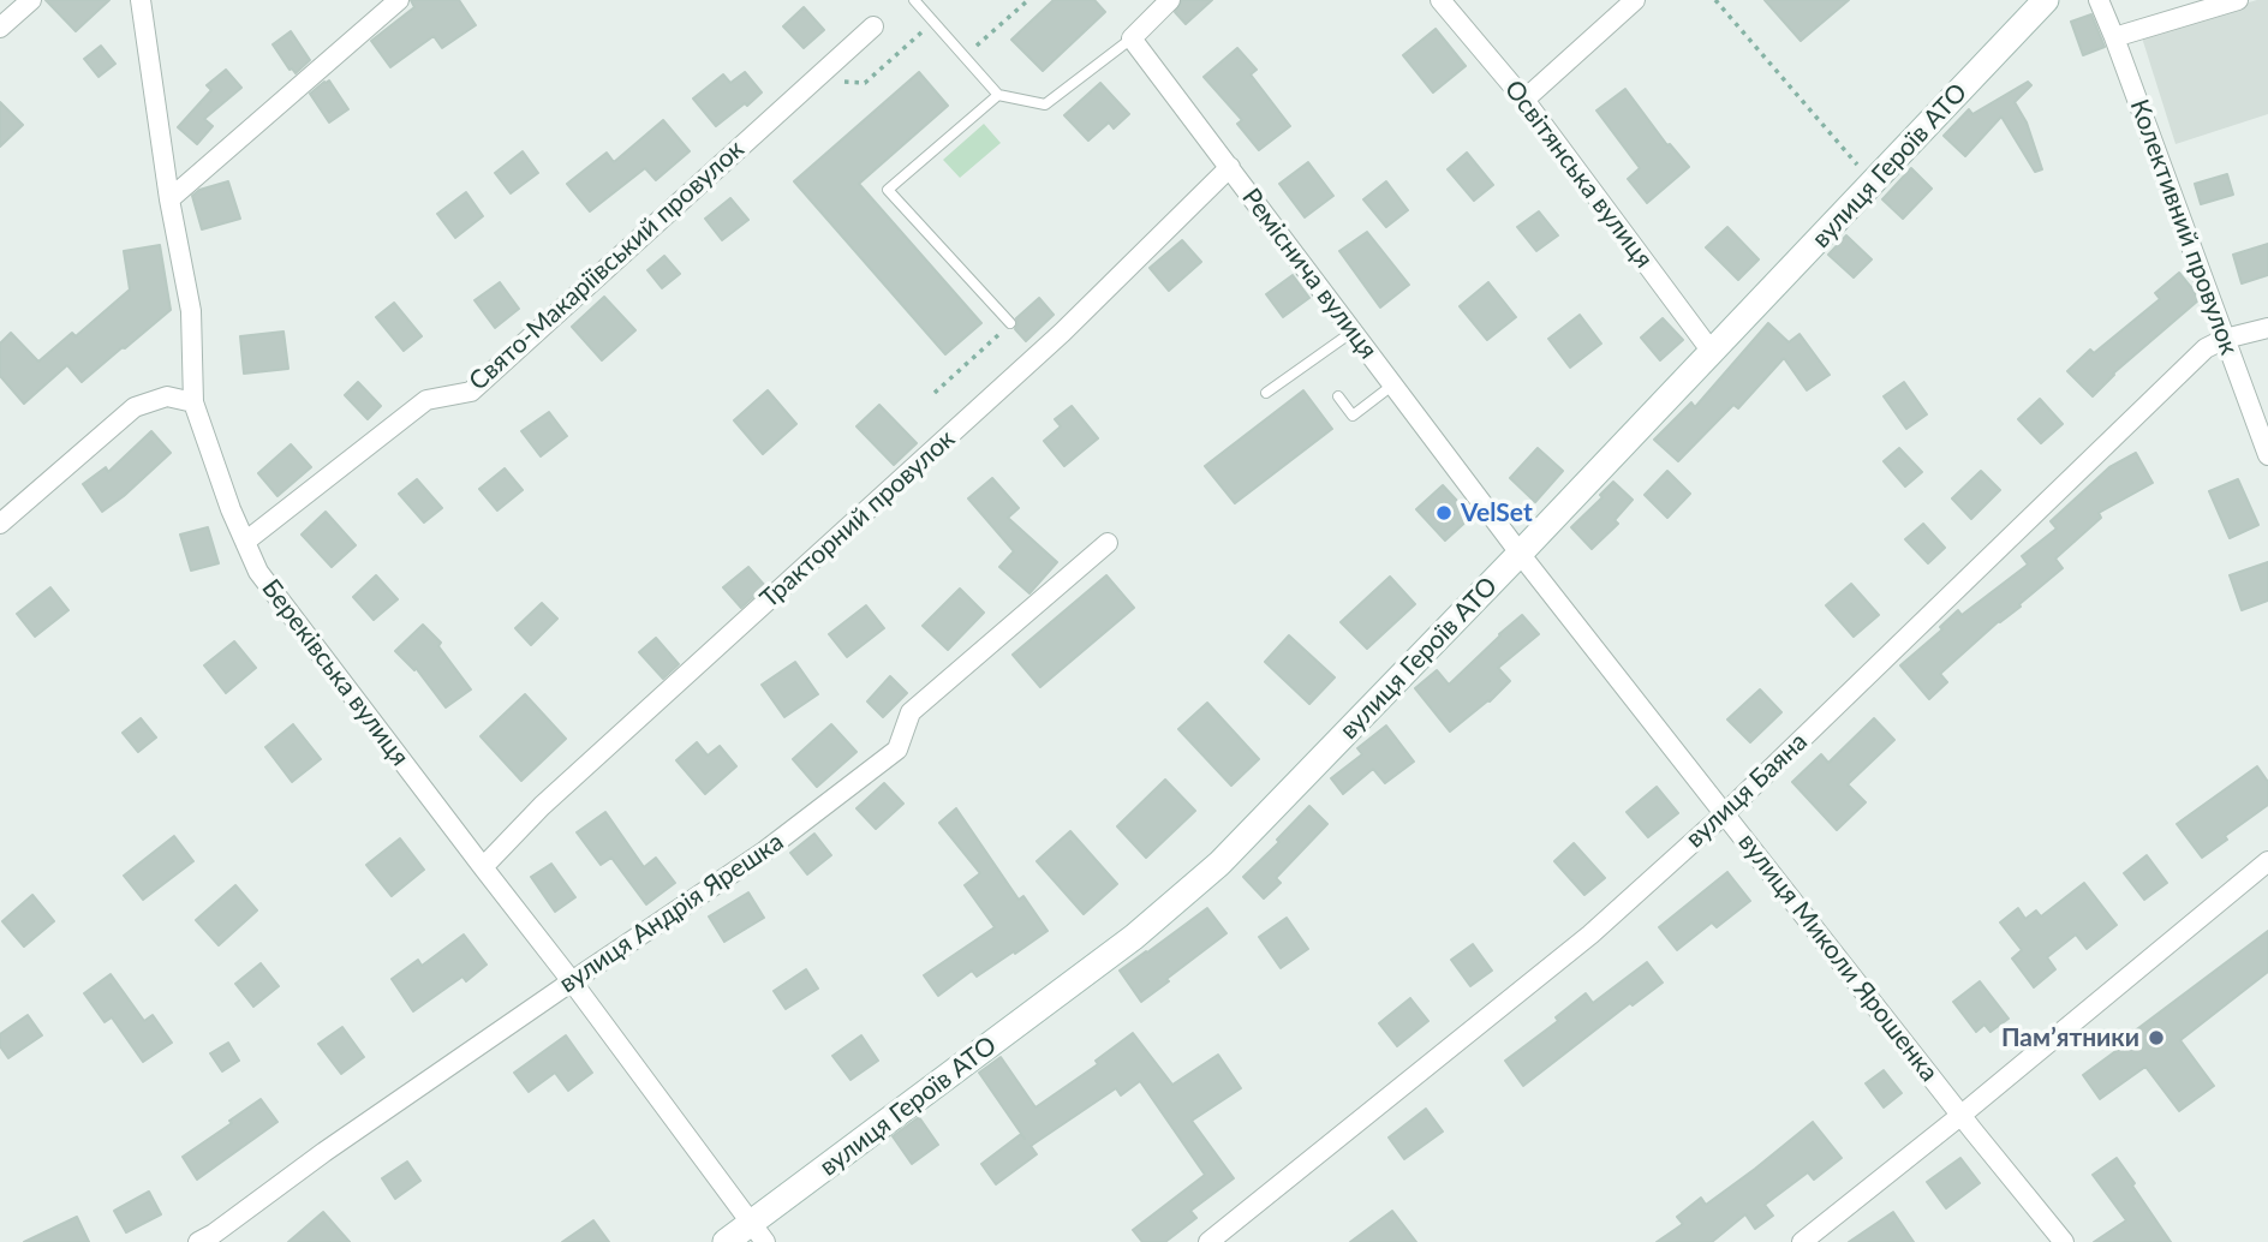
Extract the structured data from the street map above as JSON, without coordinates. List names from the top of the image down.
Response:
{
  "streets": {
    "street": [
      "вулиця Героїв АТО",
      "Освітянська вулиця",
      "Колективний провулок",
      "Свято-Макаріївський провулок",
      "Реміснича вулиця",
      "Тракторний провулок",
      "Береківська вулиця",
      "вулиця Баяна",
      "вулиця Андрія Ярешка",
      "вулиця Миколи Ярошенка"
    ]
  },
  "crossings": [
    ["вулиця Героїв АТО", "Освітянська вулиця"],
    ["вулиця Героїв АТО", "Реміснича вулиця"],
    ["вулиця Героїв АТО", "Береківська вулиця"],
    ["вулиця Героїв АТО", "вулиця Миколи Ярошенка"],
    ["Колективний провулок", "вулиця Баяна"],
    ["Свято-Макаріївський провулок", "Береківська вулиця"],
    ["Реміснича вулиця", "Тракторний провулок"],
    ["Реміснича вулиця", "вулиця Миколи Ярошенка"],
    ["Тракторний провулок", "Береківська вулиця"],
    ["Береківська вулиця", "вулиця Андрія Ярешка"],
    ["вулиця Баяна", "вулиця Миколи Ярошенка"]
  ],
  "places": ["VelSet", "Памʼятники"]
}
